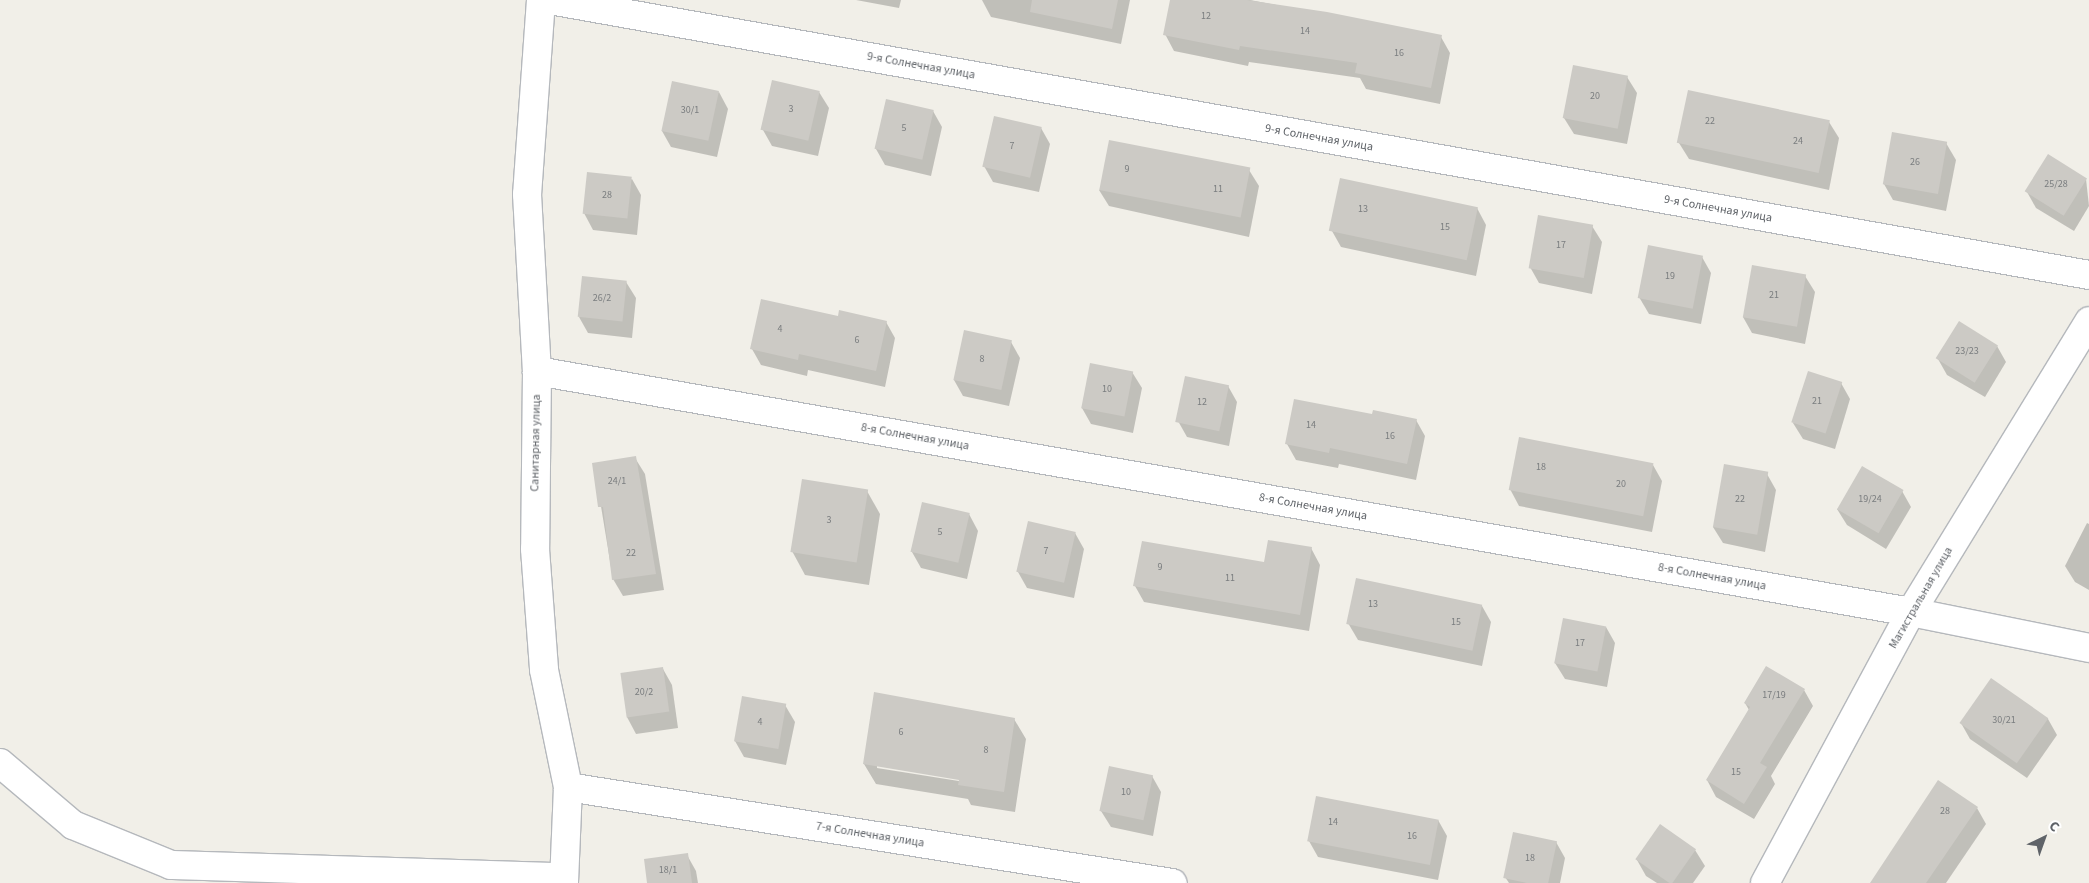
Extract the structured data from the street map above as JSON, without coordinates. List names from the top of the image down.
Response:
{
  "streets": {
    "street": [
      "9-я Солнечная улица",
      "8-я Солнечная улица",
      "Санитарная улица",
      "Магистральная улица",
      "7-я Солнечная улица"
    ]
  },
  "crossings": [
    ["8-я Солнечная улица", "Санитарная улица"],
    ["8-я Солнечная улица", "Магистральная улица"],
    ["Санитарная улица", "7-я Солнечная улица"]
  ],
  "house_numbers": [
    "12",
    "14",
    "16",
    "20",
    "3",
    "30/1",
    "22",
    "5",
    "24",
    "7",
    "26",
    "9",
    "25/28",
    "11",
    "28",
    "13",
    "15",
    "17",
    "19",
    "21",
    "26/2",
    "4",
    "6",
    "23/23",
    "8",
    "10",
    "21",
    "12",
    "14",
    "16",
    "18",
    "24/1",
    "20",
    "22",
    "19/24",
    "3",
    "5",
    "7",
    "22",
    "9",
    "11",
    "13",
    "15",
    "17",
    "20/2",
    "17/19",
    "30/21",
    "4",
    "6",
    "8",
    "15",
    "10",
    "28",
    "14",
    "16",
    "18",
    "18/1"
  ],
  "north": "top right"
}
